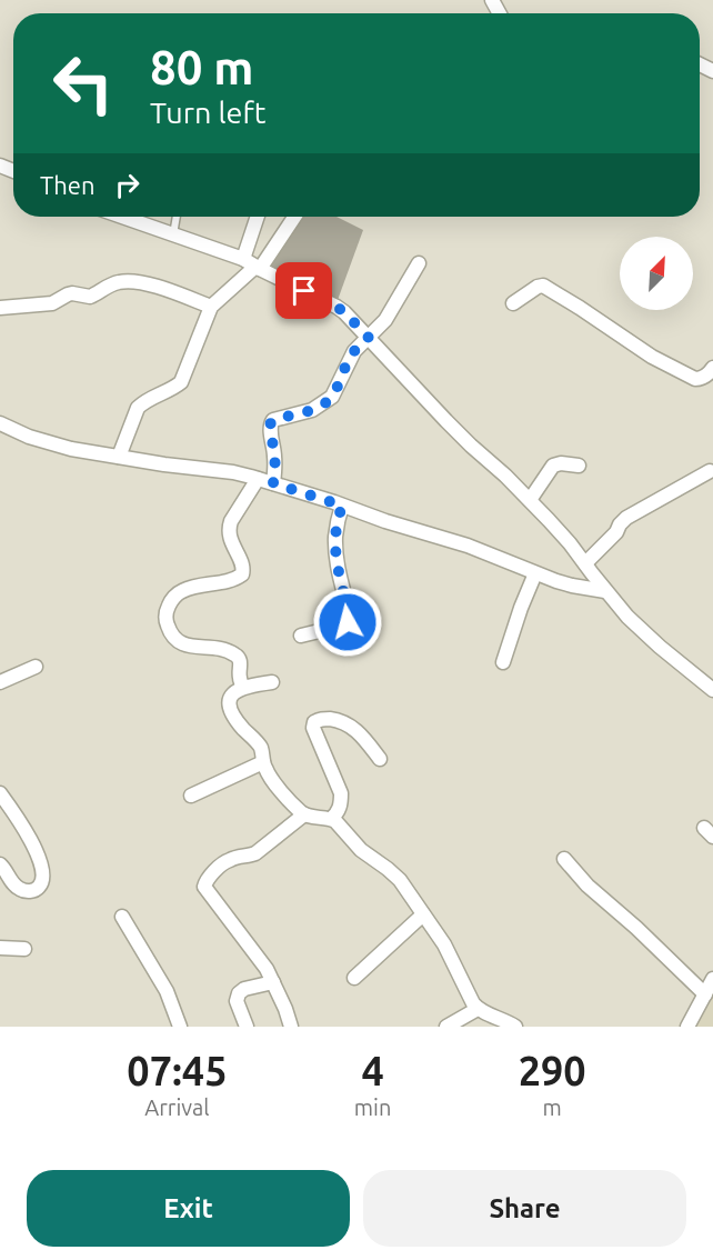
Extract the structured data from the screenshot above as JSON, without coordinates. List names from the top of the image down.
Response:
{
  "north": "top right",
  "page": {
    "turn": ["80 m", "Turn left"],
    "then": "Then",
    "eta": [
      "07:45",
      "Arrival",
      "4",
      "min",
      "290",
      "m"
    ],
    "buttons": ["Exit", "Share"]
  }
}
